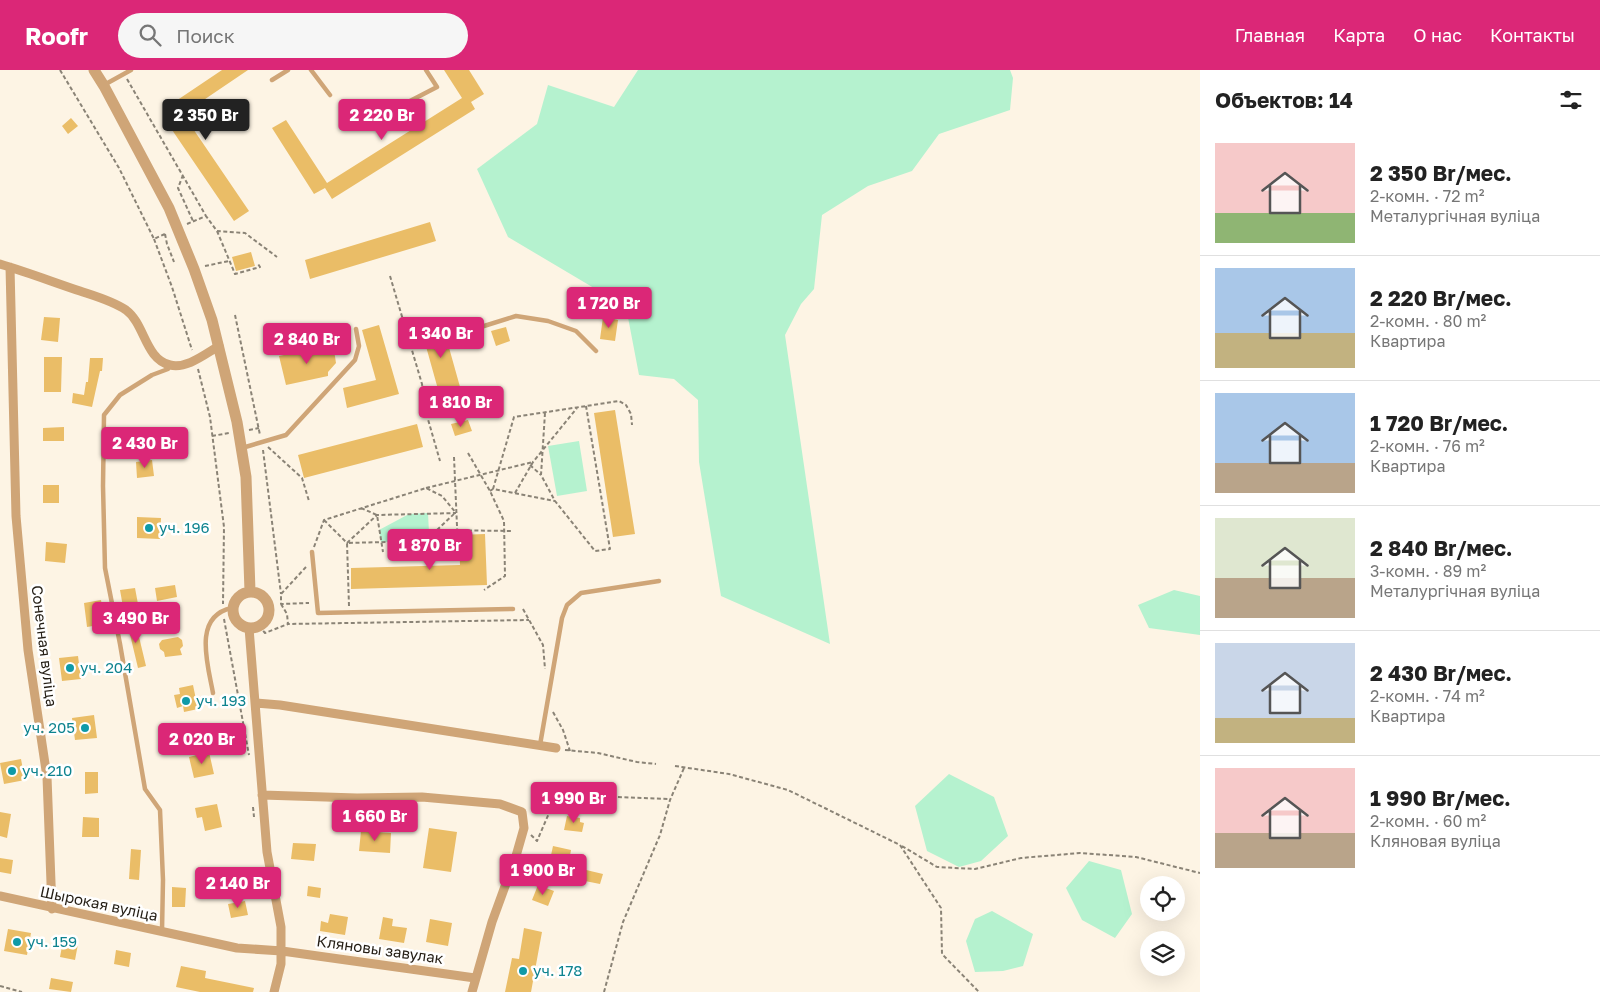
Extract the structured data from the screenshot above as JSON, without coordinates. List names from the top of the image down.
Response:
{
  "streets": {
    "street": ["Сонечная вуліца", "Шырокая вуліца", "Кляновы завулак"]
  },
  "crossings": [
    ["Сонечная вуліца", "Шырокая вуліца"],
    ["Шырокая вуліца", "Кляновы завулак"]
  ],
  "places": [
    "уч. 196",
    "уч. 204",
    "уч. 193",
    "уч. 205",
    "уч. 210",
    "уч. 159",
    "уч. 178"
  ],
  "page": {
    "header": "Roofr",
    "search": "Поиск",
    "nav": [
      "Главная",
      "Карта",
      "О нас",
      "Контакты"
    ],
    "heading": "Объектов: 14",
    "price": [
      "2 350 Br",
      "2 220 Br",
      "1 720 Br",
      "1 340 Br",
      "2 840 Br",
      "1 810 Br",
      "2 430 Br",
      "1 870 Br",
      "3 490 Br",
      "2 020 Br",
      "1 990 Br",
      "1 660 Br",
      "1 900 Br",
      "2 140 Br"
    ],
    "list": [
      {
        "name": "2 350 Br/мес.",
        "note": "2-комн. · 72 m² · Металургічная вуліца"
      },
      {
        "name": "2 220 Br/мес.",
        "note": "2-комн. · 80 m² · Квартира"
      },
      {
        "name": "1 720 Br/мес.",
        "note": "2-комн. · 76 m² · Квартира"
      },
      {
        "name": "2 840 Br/мес.",
        "note": "3-комн. · 89 m² · Металургічная вуліца"
      },
      {
        "name": "2 430 Br/мес.",
        "note": "2-комн. · 74 m² · Квартира"
      },
      {
        "name": "1 990 Br/мес.",
        "note": "2-комн. · 60 m² · Кляновая вуліца"
      }
    ]
  }
}
